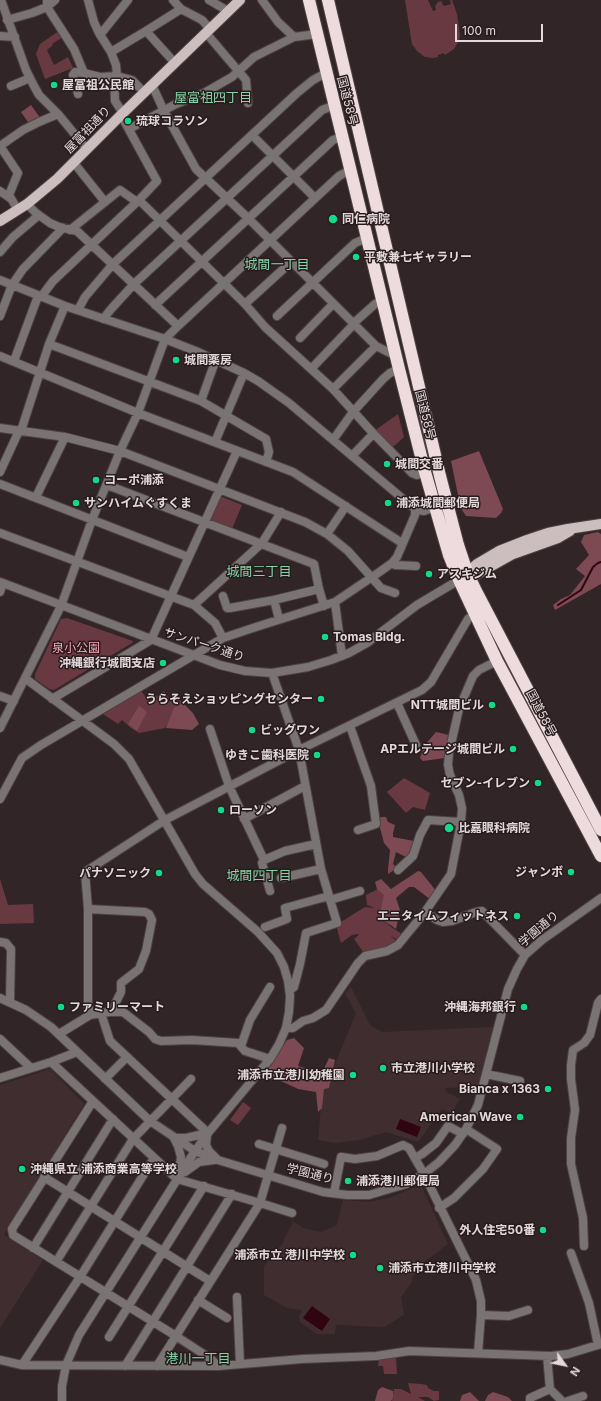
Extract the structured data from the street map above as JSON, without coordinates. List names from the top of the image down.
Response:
{
  "streets": {
    "highway": ["国道58号"],
    "main road": ["屋富祖通り"],
    "street": ["サンパーク通り", "学園通り"]
  },
  "crossings": [
    ["国道58号", "サンパーク通り"]
  ],
  "districts": [
    "屋富祖四丁目",
    "城間一丁目",
    "城間三丁目",
    "城間四丁目",
    "港川一丁目"
  ],
  "parks": ["泉小公園"],
  "places": [
    "屋冨祖公民館",
    "琉球コラソン",
    "同仁病院",
    "平敷兼七ギャラリー",
    "城間薬房",
    "城間交番",
    "コーポ浦添",
    "サンハイムぐすくま",
    "浦添城間郵便局",
    "アスキジム",
    "Tomas Bldg.",
    "沖縄銀行城間支店",
    "うらそえショッピングセンター",
    "NTT城間ビル",
    "ビッグワン",
    "APエルテージ城間ビル",
    "ゆきこ歯科医院",
    "セブン-イレブン",
    "ローソン",
    "比嘉眼科病院",
    "ジャンボ",
    "パナソニック",
    "エニタイムフィットネス",
    "ファミリーマート",
    "沖縄海邦銀行",
    "市立港川小学校",
    "浦添市立港川幼稚園",
    "Bianca x 1363",
    "American Wave",
    "沖縄県立 浦添商業高等学校",
    "浦添港川郵便局",
    "外人住宅50番",
    "浦添市立 港川中学校",
    "浦添市立港川中学校"
  ],
  "scale_bar": "100 m",
  "north": "bottom right"
}
